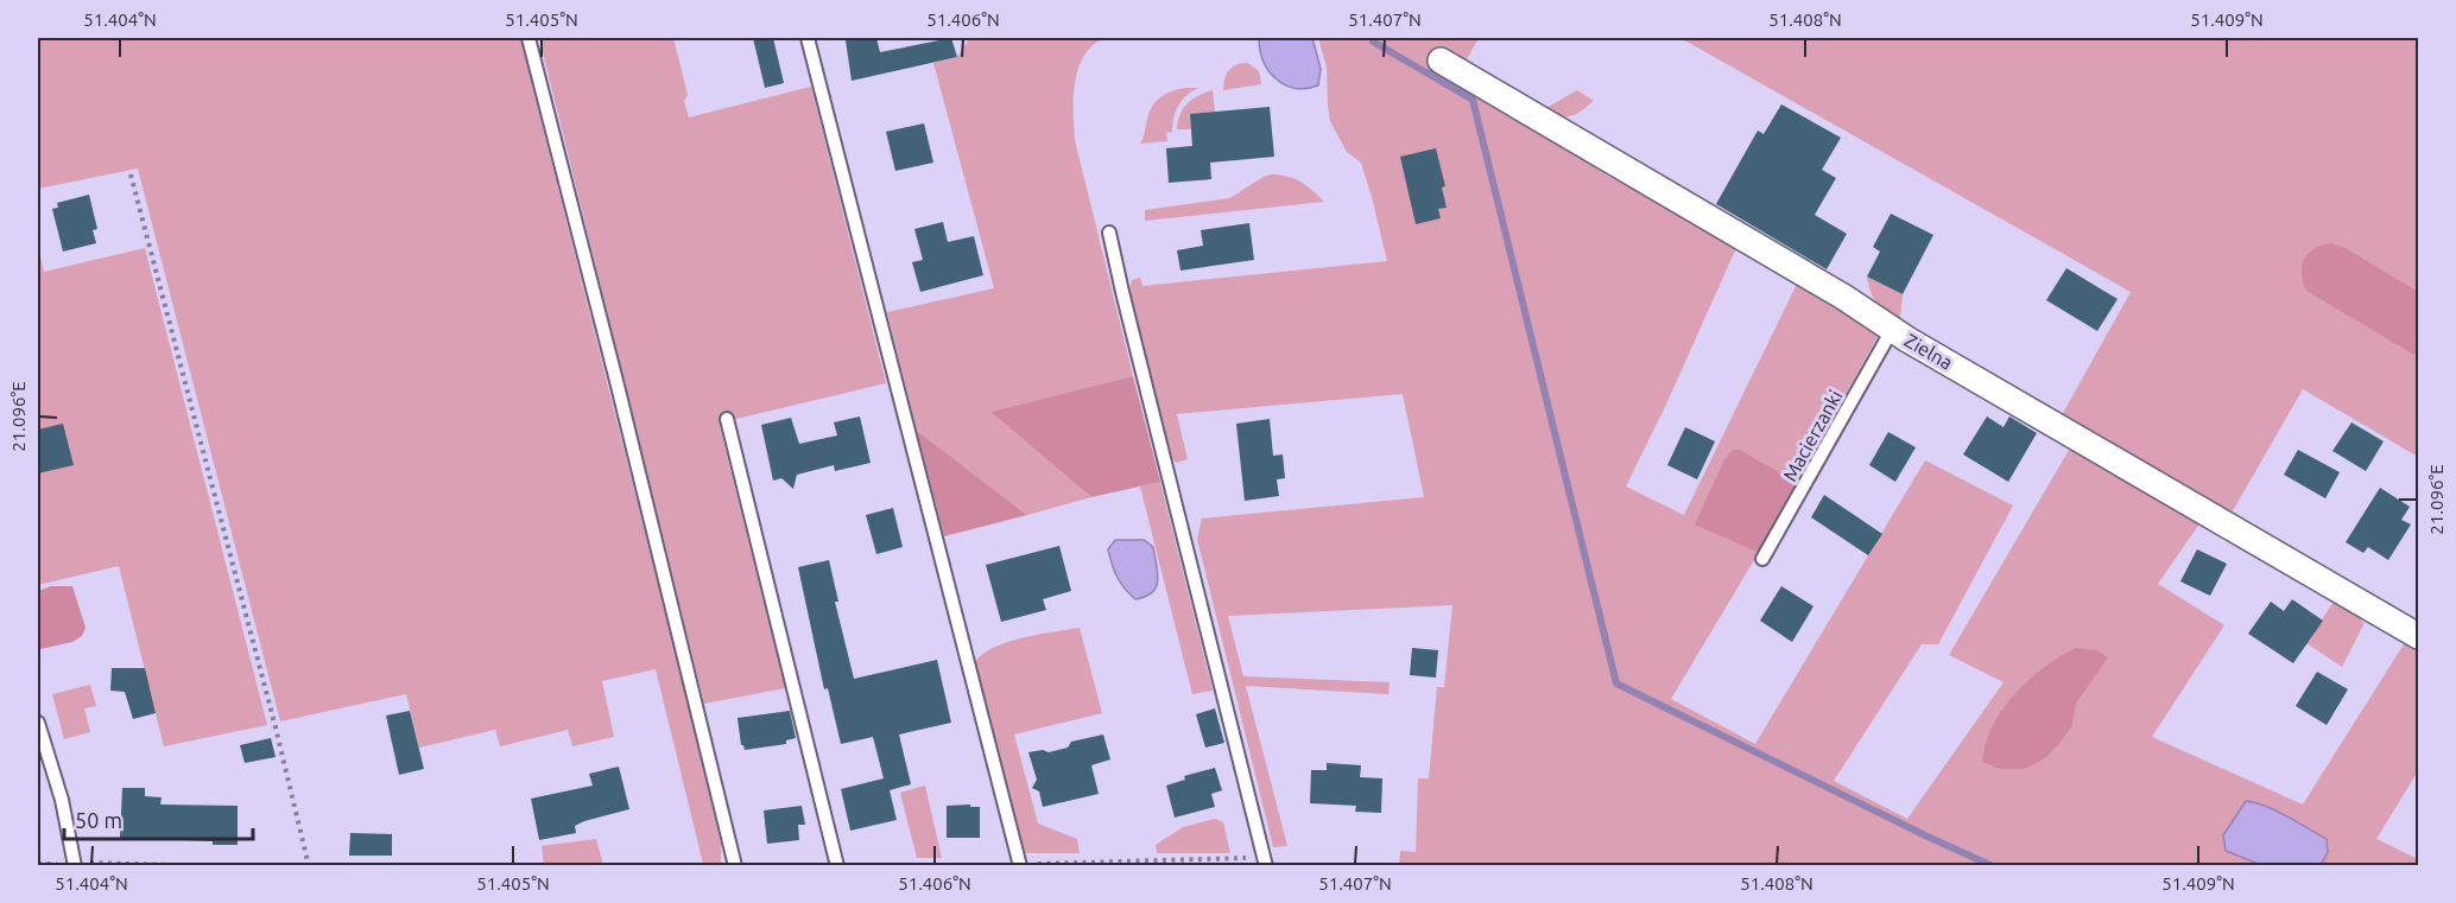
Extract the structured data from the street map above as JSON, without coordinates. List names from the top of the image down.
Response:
{
  "streets": {
    "street": ["Zielna"],
    "lane": ["Macierzanki"]
  },
  "crossings": [
    ["Zielna", "Macierzanki"]
  ],
  "scale_bar": "50 m",
  "coordinates": [
    "51.404°N",
    "51.405°N",
    "51.406°N",
    "51.407°N",
    "51.408°N",
    "51.409°N",
    "21.096°E"
  ]
}
